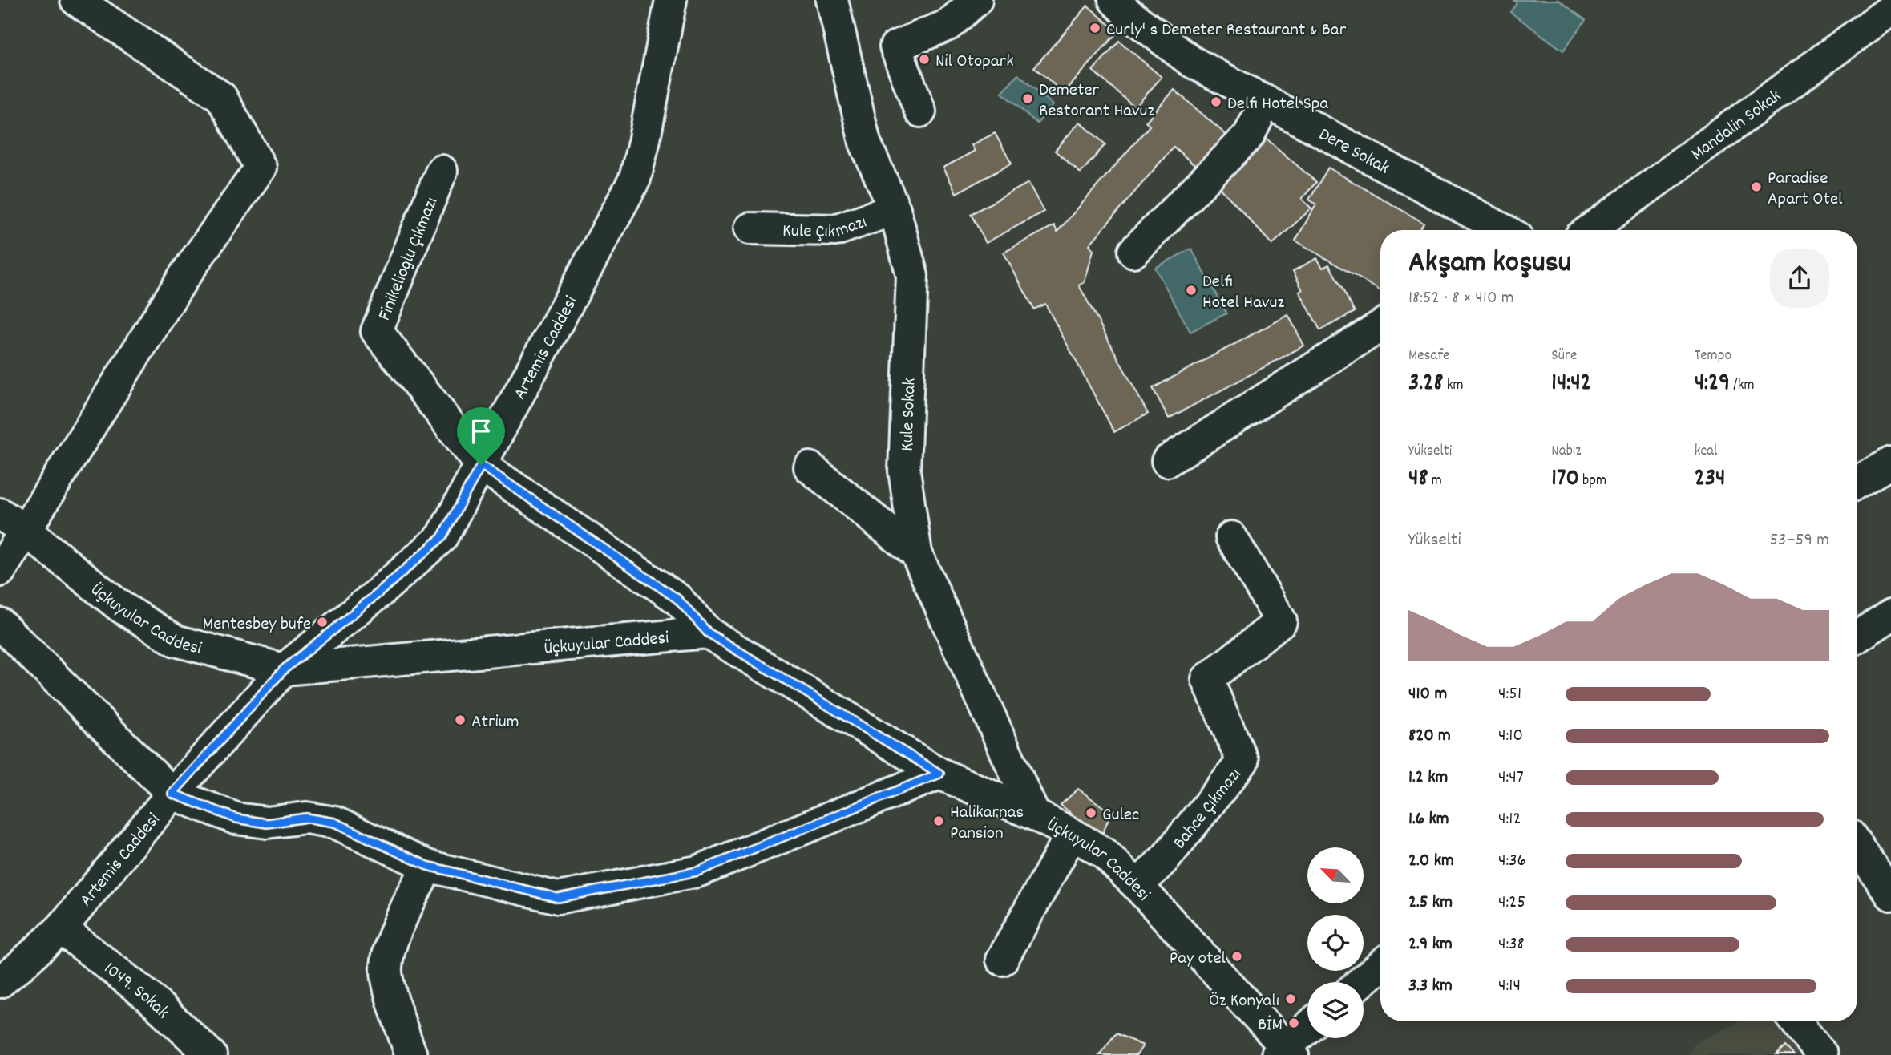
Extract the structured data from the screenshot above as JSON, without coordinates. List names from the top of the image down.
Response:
{
  "streets": {
    "street": [
      "Mandalin Sokak",
      "Dere Sokak",
      "Kule Çıkmazı",
      "Finikelioglu Çıkmazı",
      "Artemis Caddesi",
      "Kule Sokak",
      "Üçkuyular Caddesi",
      "Bahce Çıkmazı",
      "1049. Sokak"
    ]
  },
  "crossings": [
    ["Kule Çıkmazı", "Kule Sokak"],
    ["Finikelioglu Çıkmazı", "Artemis Caddesi"],
    ["Finikelioglu Çıkmazı", "Üçkuyular Caddesi"],
    ["Artemis Caddesi", "Üçkuyular Caddesi"],
    ["Artemis Caddesi", "1049. Sokak"],
    ["Kule Sokak", "Üçkuyular Caddesi"],
    ["Üçkuyular Caddesi", "Bahce Çıkmazı"]
  ],
  "places": [
    "Curly' s Demeter Restaurant & Bar",
    "Nil Otopark",
    "Demeter Restorant Havuz",
    "Delfi Hotel Spa",
    "Paradise Apart Otel",
    "Delfi Hotel Havuz",
    "Mentesbey bufe",
    "Atrium",
    "Gulec",
    "Halikarnas Pansion",
    "Pay otel",
    "Öz Konyalı",
    "BİM"
  ],
  "north": "top left",
  "page": {
    "heading": ["Akşam koşusu", "18:52 · 8 × 410 m"],
    "stats": [
      ["Mesafe", "3.28 km"],
      ["Süre", "14:42"],
      ["Tempo", "4:29 /km"],
      ["Yükselti", "48 m"],
      ["Nabız", "170 bpm"],
      ["kcal", "234"]
    ],
    "chart": ["Yükselti", "53–59 m"],
    "list": [
      {
        "name": "410 m",
        "note": "4:51"
      },
      {
        "name": "820 m",
        "note": "4:10"
      },
      {
        "name": "1.2 km",
        "note": "4:47"
      },
      {
        "name": "1.6 km",
        "note": "4:12"
      },
      {
        "name": "2.0 km",
        "note": "4:36"
      },
      {
        "name": "2.5 km",
        "note": "4:25"
      },
      {
        "name": "2.9 km",
        "note": "4:38"
      },
      {
        "name": "3.3 km",
        "note": "4:14"
      }
    ]
  }
}
